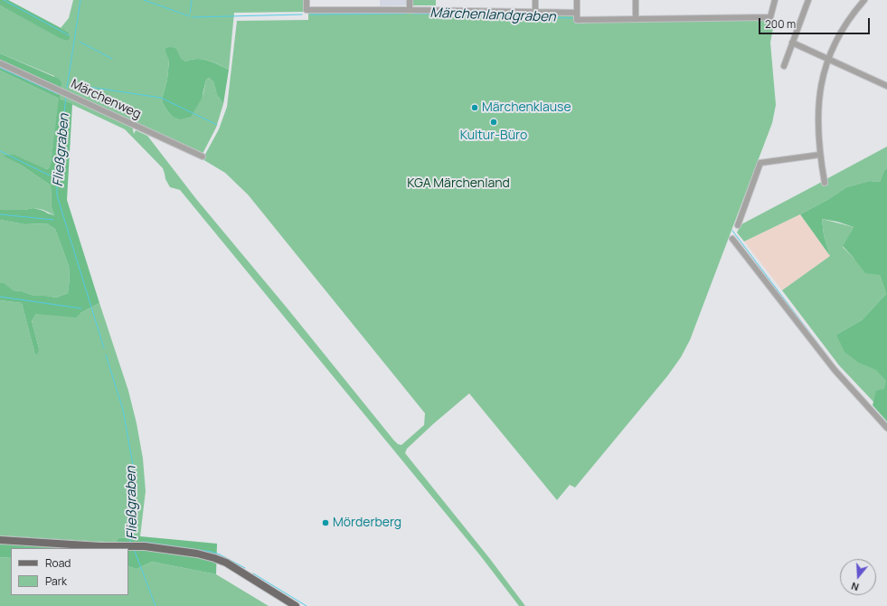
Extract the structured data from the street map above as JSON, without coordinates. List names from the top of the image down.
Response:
{
  "streets": {
    "street": ["Märchenweg"]
  },
  "water": ["Märchenlandgraben", "Fließgraben"],
  "parks": ["KGA Märchenland"],
  "places": ["Märchenklause", "Kultur-Büro", "Mörderberg"],
  "legend": ["Road", "Park"],
  "scale_bar": "200 m",
  "north": "bottom"
}
